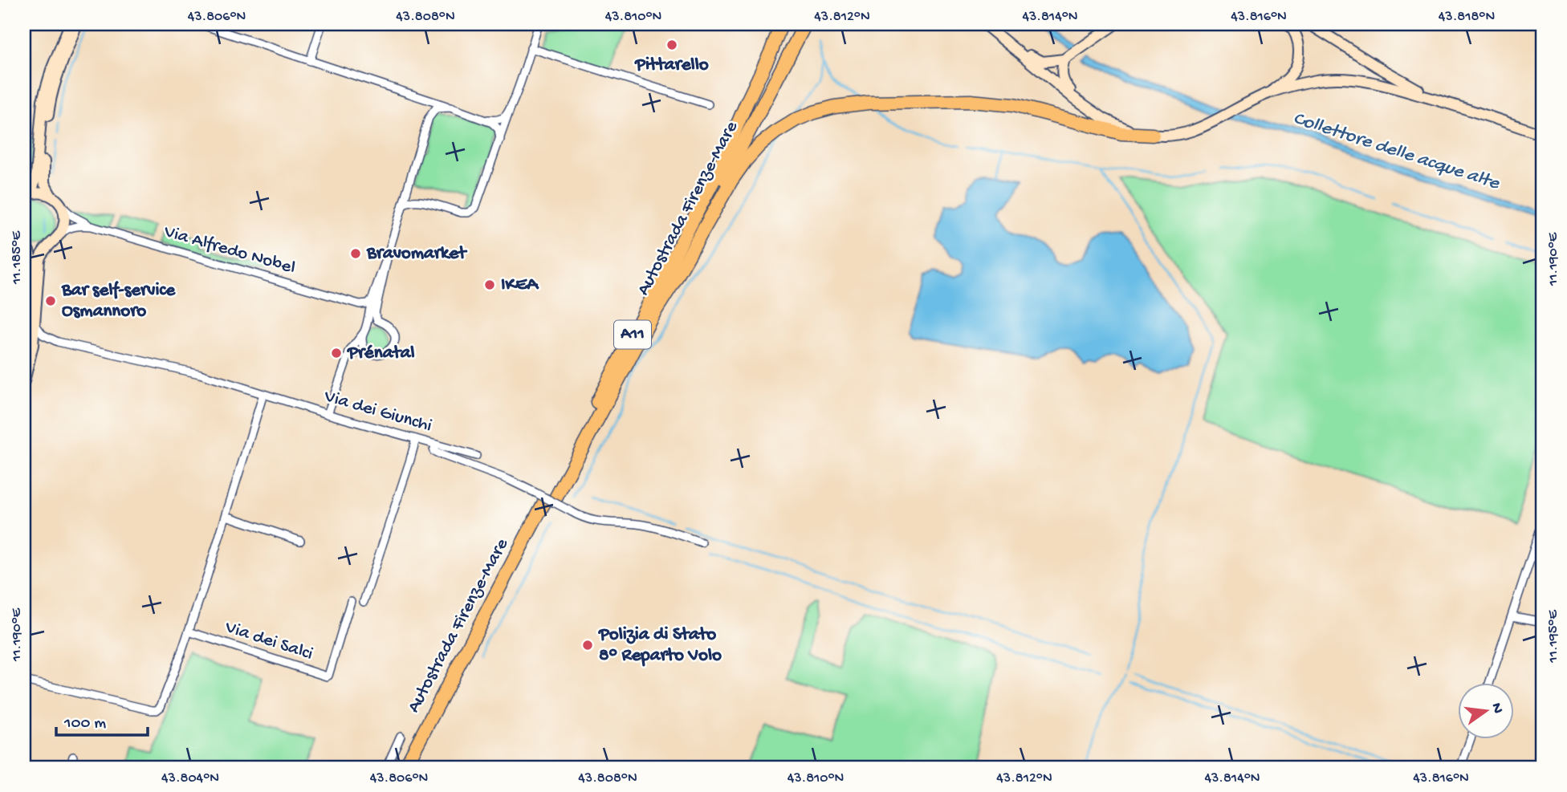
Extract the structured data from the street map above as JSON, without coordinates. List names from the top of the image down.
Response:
{
  "streets": {
    "highway": ["Autostrada Firenze-Mare", "A11"],
    "street": ["Via Alfredo Nobel", "Via dei Giunchi", "Via dei Salci"]
  },
  "crossings": [
    ["Autostrada Firenze-Mare", "Via dei Giunchi"]
  ],
  "water": ["Collettore delle acque alte"],
  "places": [
    "Pittarello",
    "Bravomarket",
    "IKEA",
    "Bar self-service Osmannoro",
    "Prénatal",
    "Polizia di Stato 8° Reparto Volo"
  ],
  "scale_bar": "100 m",
  "north": "right",
  "coordinates": [
    "43.806°N",
    "43.808°N",
    "43.810°N",
    "43.812°N",
    "43.814°N",
    "43.816°N",
    "43.818°N",
    "11.185°E",
    "11.190°E",
    "11.195°E",
    "43.804°N"
  ]
}
